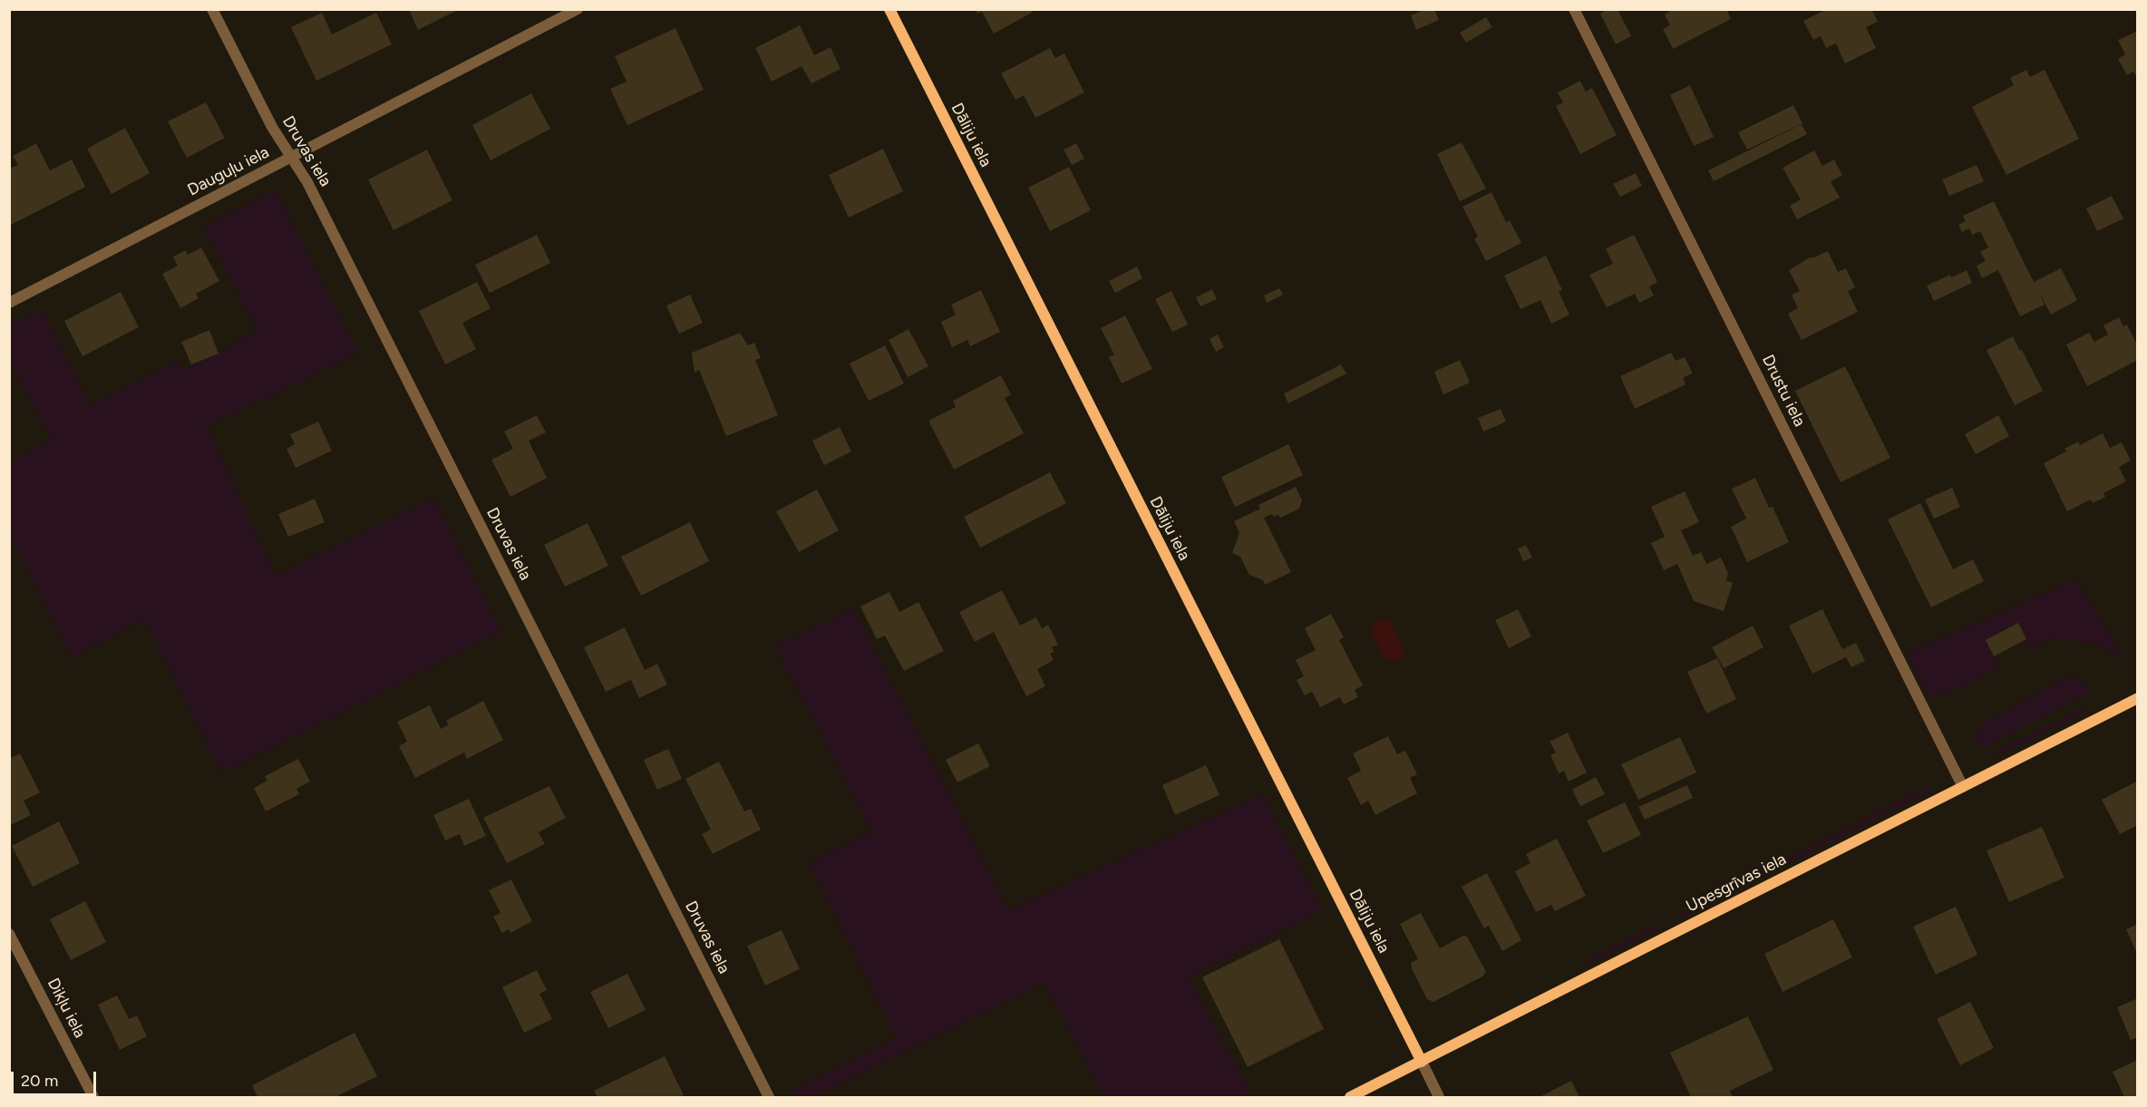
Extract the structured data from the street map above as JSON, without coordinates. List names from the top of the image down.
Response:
{
  "streets": {
    "street": [
      "Dāliju iela",
      "Druvas iela",
      "Dauguļu iela",
      "Drustu iela",
      "Upesgrīvas iela",
      "Dikļu iela"
    ]
  },
  "crossings": [
    ["Dāliju iela", "Upesgrīvas iela"],
    ["Druvas iela", "Dauguļu iela"],
    ["Drustu iela", "Upesgrīvas iela"]
  ],
  "scale_bar": "20 m"
}
